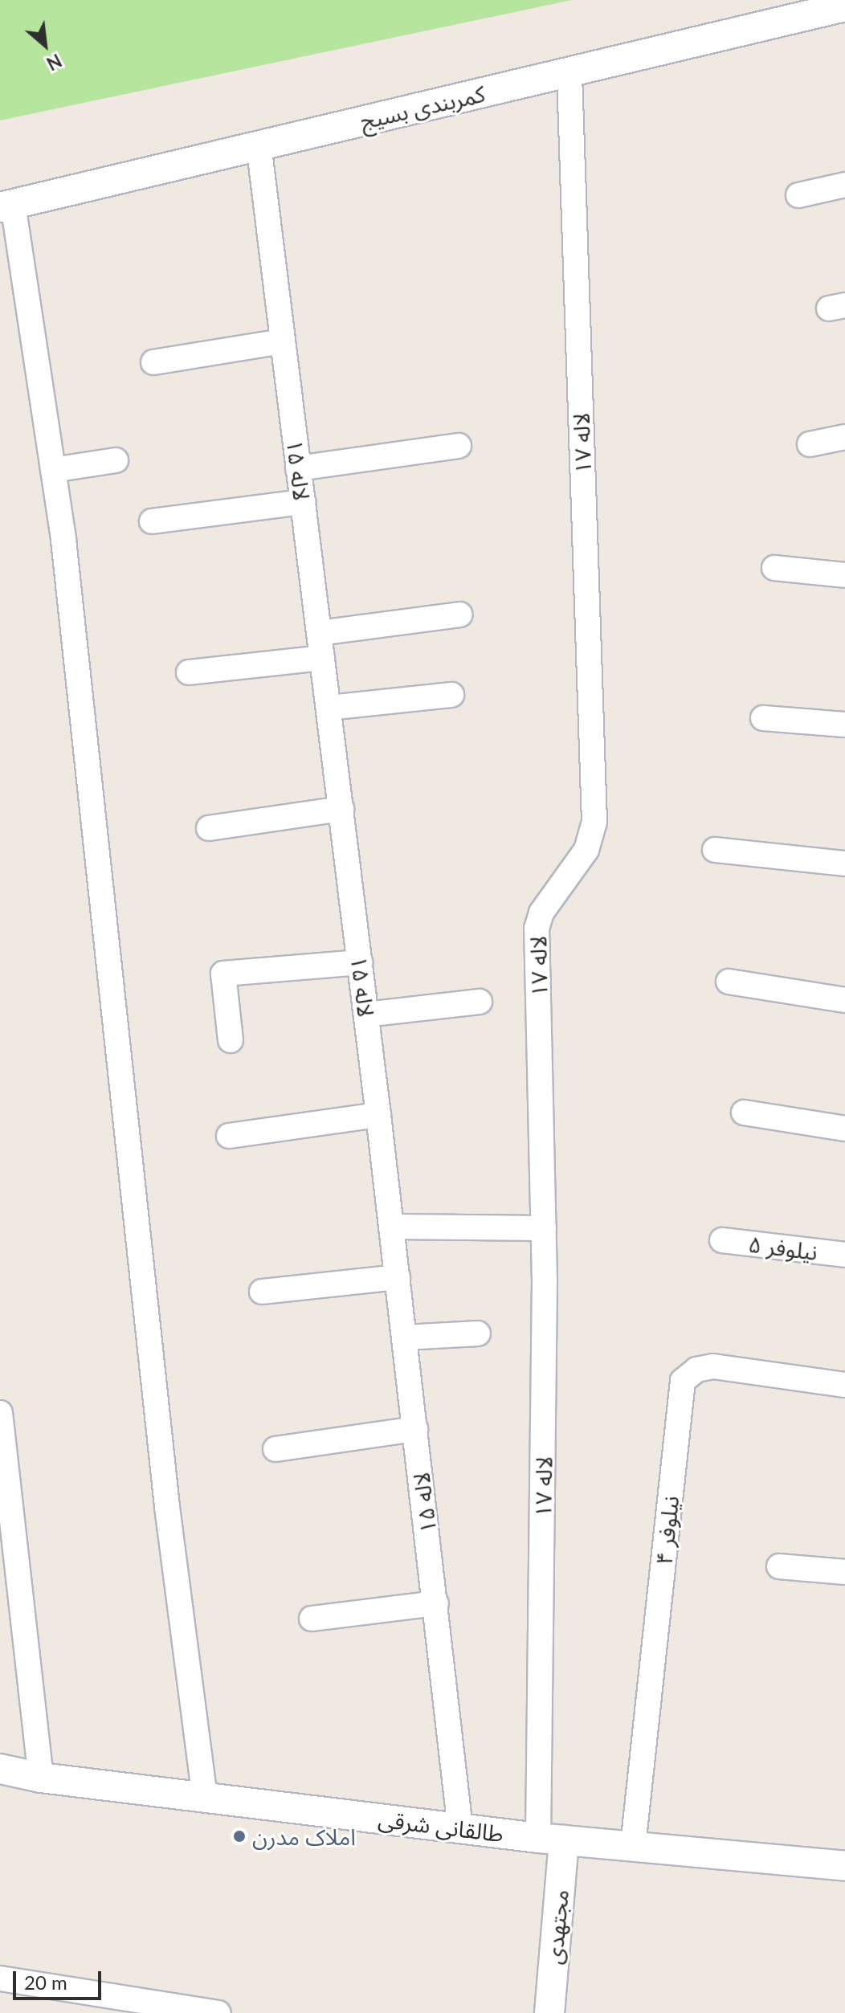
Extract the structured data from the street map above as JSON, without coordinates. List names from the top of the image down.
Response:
{
  "streets": {
    "street": [
      "کمربندی بسیج",
      "لاله ۱۷",
      "لاله ۱۵",
      "نیلوفر ۵",
      "نیلوفر ۴",
      "طالقانی شرقی",
      "مجتهدی"
    ]
  },
  "crossings": [
    ["کمربندی بسیج", "لاله ۱۷"],
    ["کمربندی بسیج", "لاله ۱۵"],
    ["لاله ۱۷", "طالقانی شرقی"],
    ["لاله ۱۷", "مجتهدی"],
    ["لاله ۱۵", "طالقانی شرقی"],
    ["نیلوفر ۴", "طالقانی شرقی"],
    ["طالقانی شرقی", "مجتهدی"]
  ],
  "places": ["املاک مدرن"],
  "scale_bar": "20 m",
  "north": "bottom right"
}
